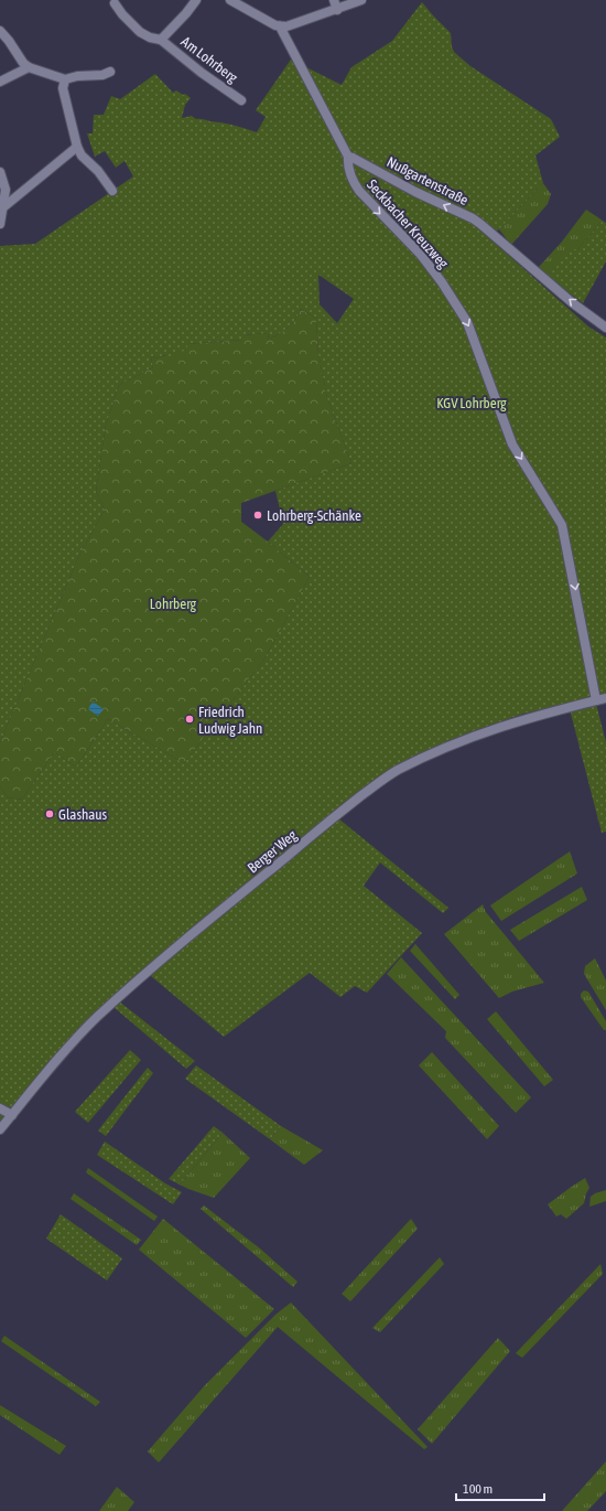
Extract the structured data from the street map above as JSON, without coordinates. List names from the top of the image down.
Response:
{
  "streets": {
    "street": [
      "Am Lohrberg",
      "Nußgartenstraße",
      "Seckbacher Kreuzweg",
      "Berger Weg"
    ]
  },
  "crossings": [
    ["Nußgartenstraße", "Seckbacher Kreuzweg"],
    ["Seckbacher Kreuzweg", "Berger Weg"]
  ],
  "one_way": ["Nußgartenstraße", "Seckbacher Kreuzweg"],
  "parks": ["KGV Lohrberg", "Lohrberg"],
  "places": ["Lohrberg-Schänke", "Friedrich Ludwig Jahn", "Glashaus"],
  "scale_bar": "100 m"
}
